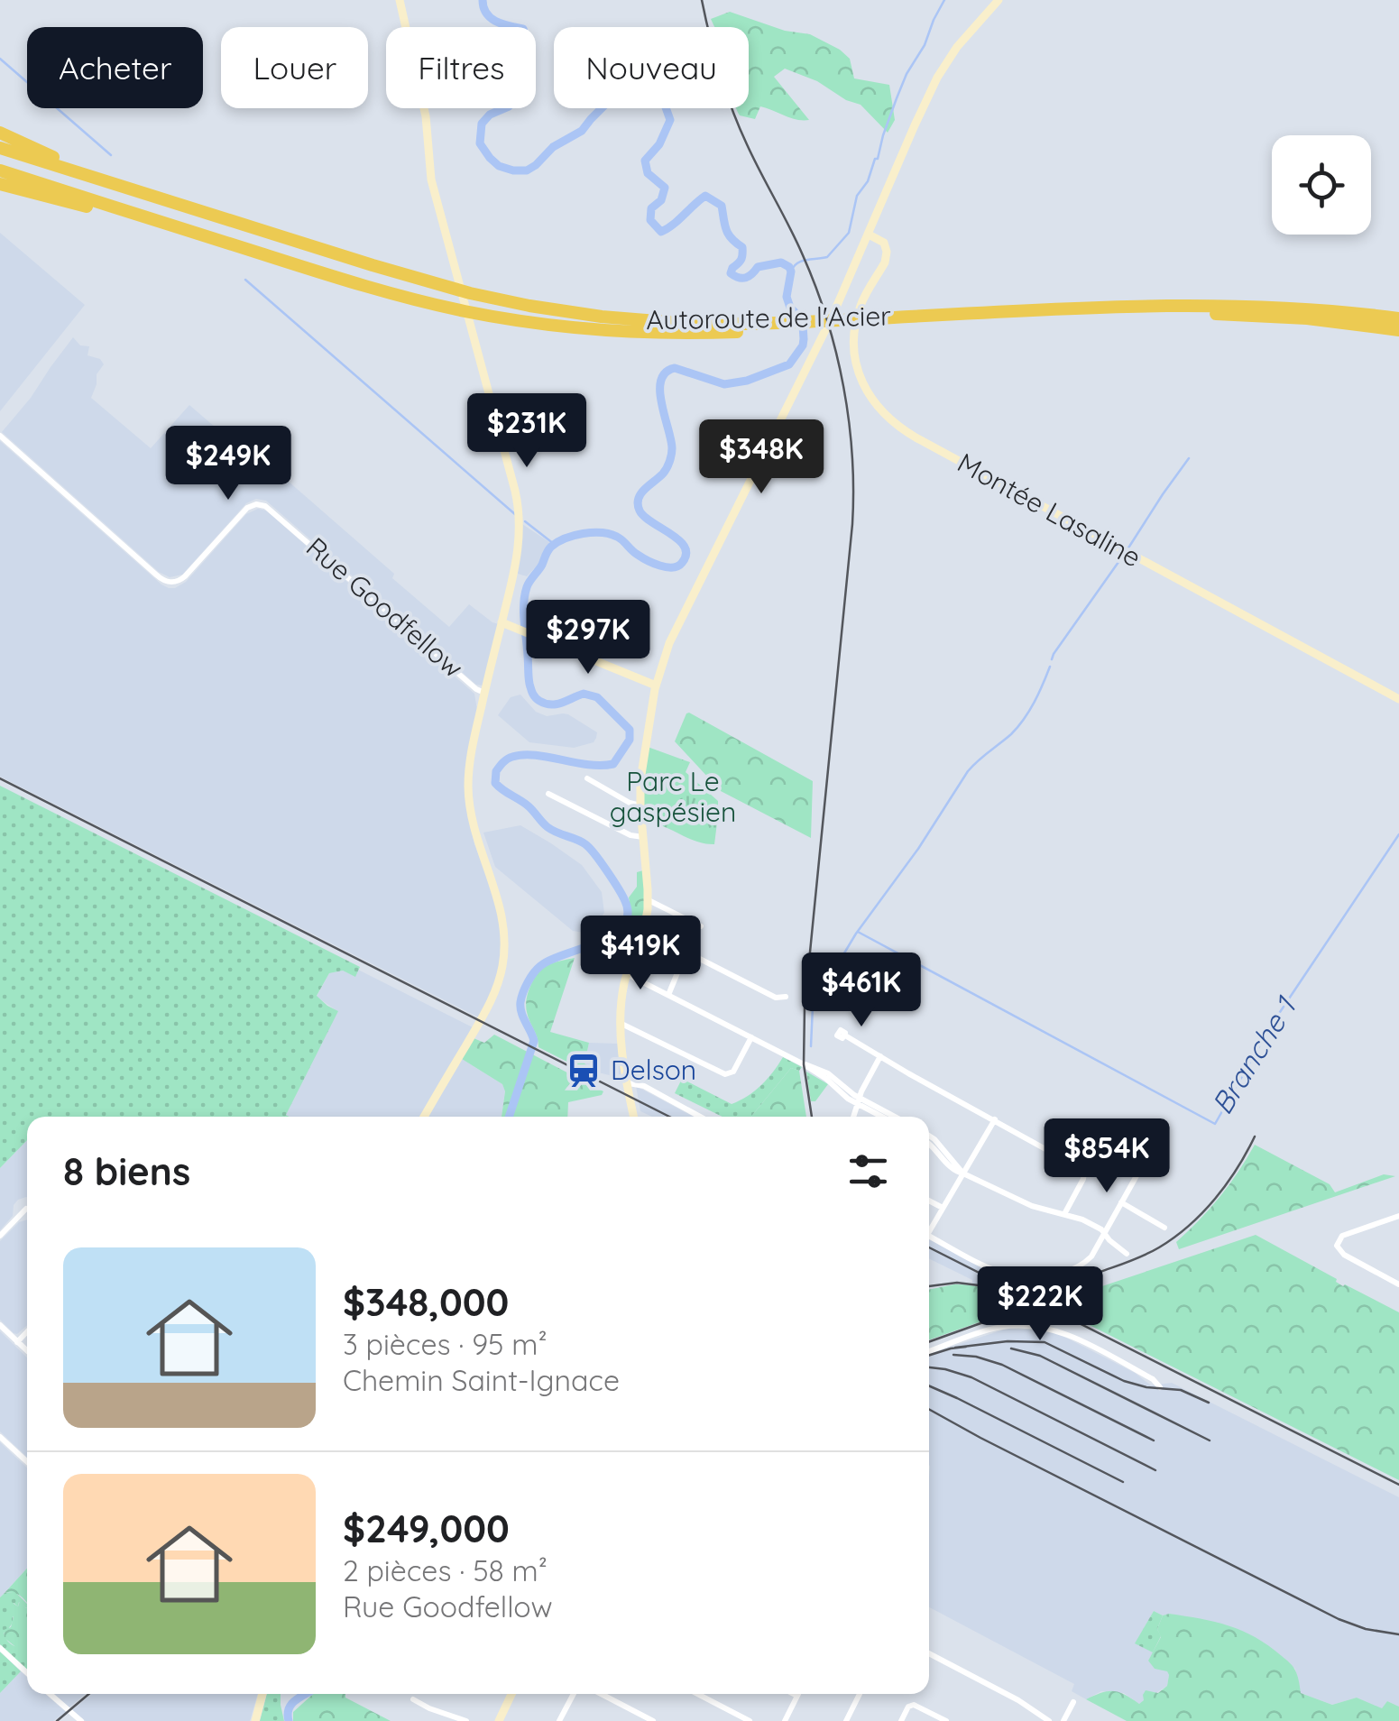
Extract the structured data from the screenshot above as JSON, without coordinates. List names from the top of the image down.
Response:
{
  "streets": {
    "highway": ["Autoroute de l'Acier"],
    "street": ["Montée Lasaline", "Rue Goodfellow"]
  },
  "water": ["Branche 1"],
  "parks": ["Parc Le gaspésien"],
  "places": {
    "station": ["Delson"]
  },
  "page": {
    "chip": [
      "Acheter",
      "Louer",
      "Filtres",
      "Nouveau"
    ],
    "price": [
      "$231K",
      "$348K",
      "$249K",
      "$297K",
      "$419K",
      "$461K",
      "$854K",
      "$222K"
    ],
    "heading": "8 biens",
    "list": [
      {
        "name": "$348,000",
        "note": "3 pièces · 95 m² · Chemin Saint-Ignace"
      },
      {
        "name": "$249,000",
        "note": "2 pièces · 58 m² · Rue Goodfellow"
      }
    ]
  }
}
